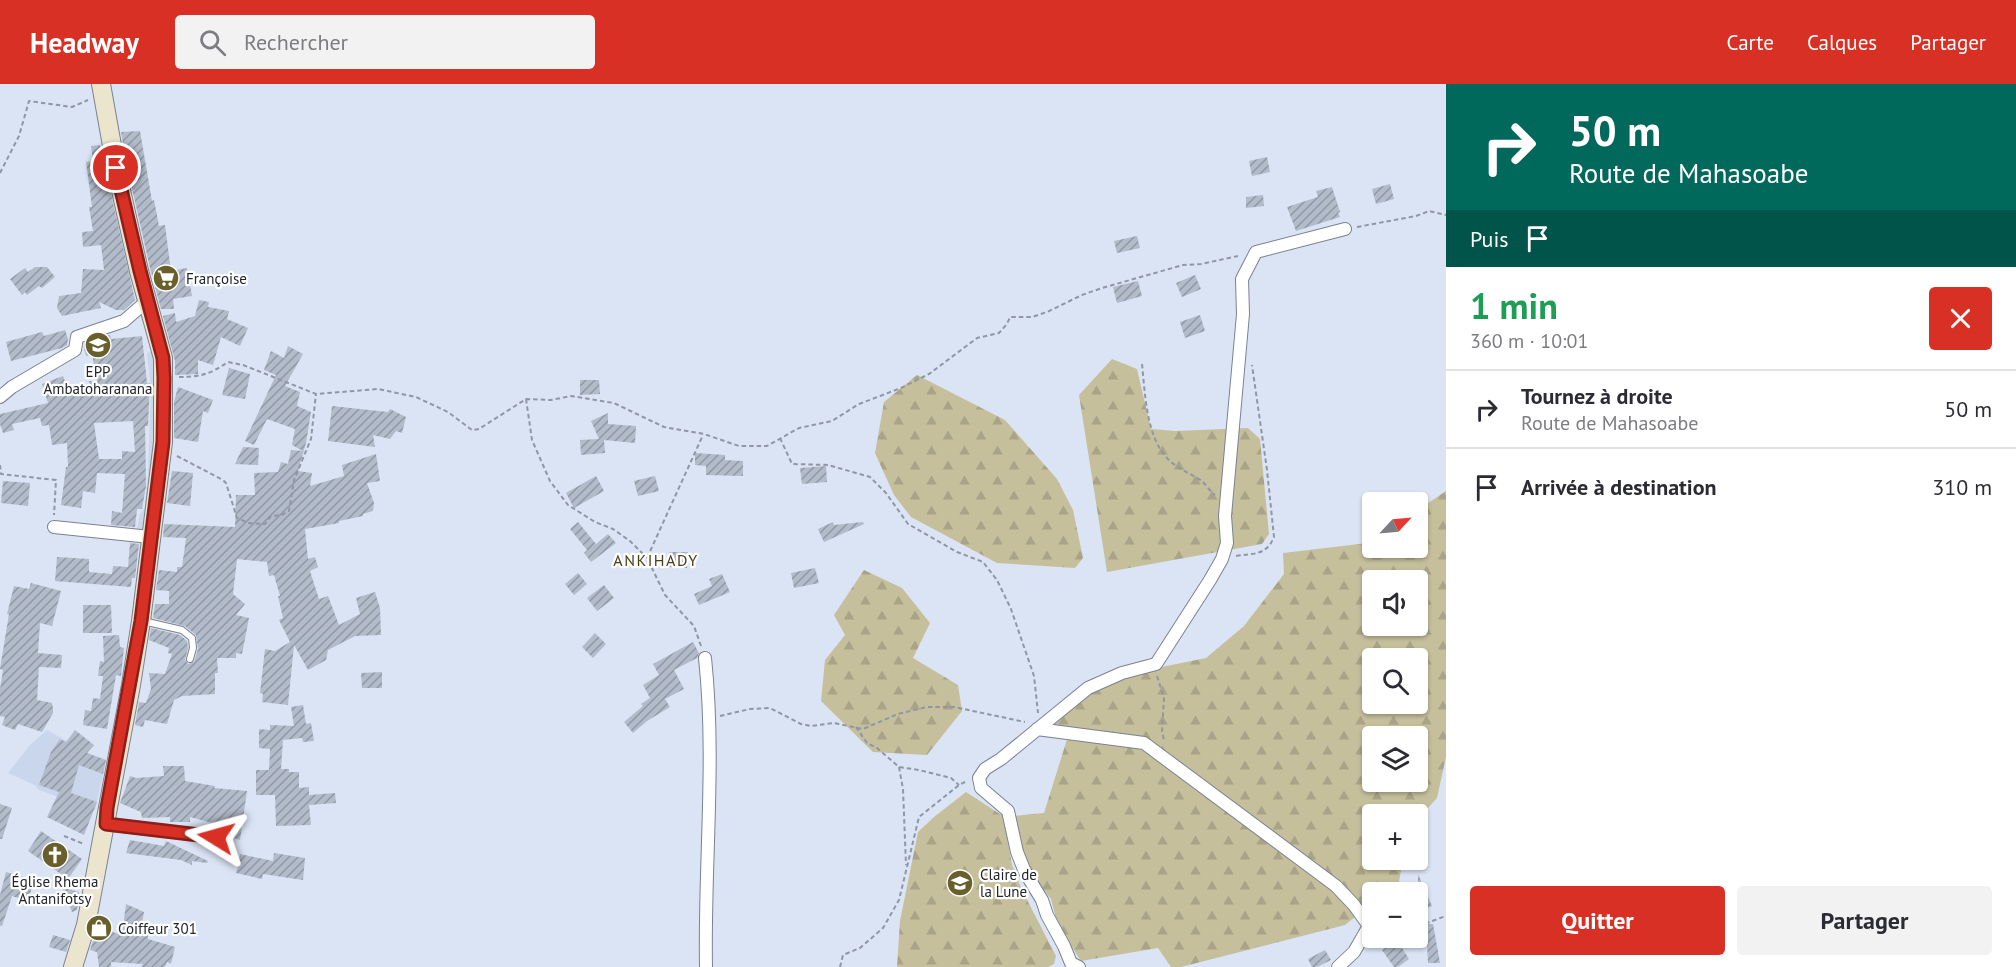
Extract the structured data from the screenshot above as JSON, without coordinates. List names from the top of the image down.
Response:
{
  "districts": ["ANKIHADY"],
  "places": {
    "supermarket": ["Françoise"],
    "school or university": ["EPP Ambatoharanana", "Claire de la Lune"],
    "church": ["Église Rhema Antanifotsy"],
    "shop": ["Coiffeur 301"]
  },
  "north": "top right",
  "page": {
    "header": "Headway",
    "search": "Rechercher",
    "nav": ["Carte", "Calques", "Partager"],
    "turn": ["50 m", "Route de Mahasoabe"],
    "then": "Puis",
    "heading": ["1 min", "360 m · 10:01"],
    "list": [
      {
        "name": "Tournez à droite",
        "note": "Route de Mahasoabe",
        "value": "50 m"
      },
      {
        "name": "Arrivée à destination",
        "value": "310 m"
      }
    ],
    "map_buttons": ["+", "−"],
    "buttons": ["Quitter", "Partager"]
  }
}
